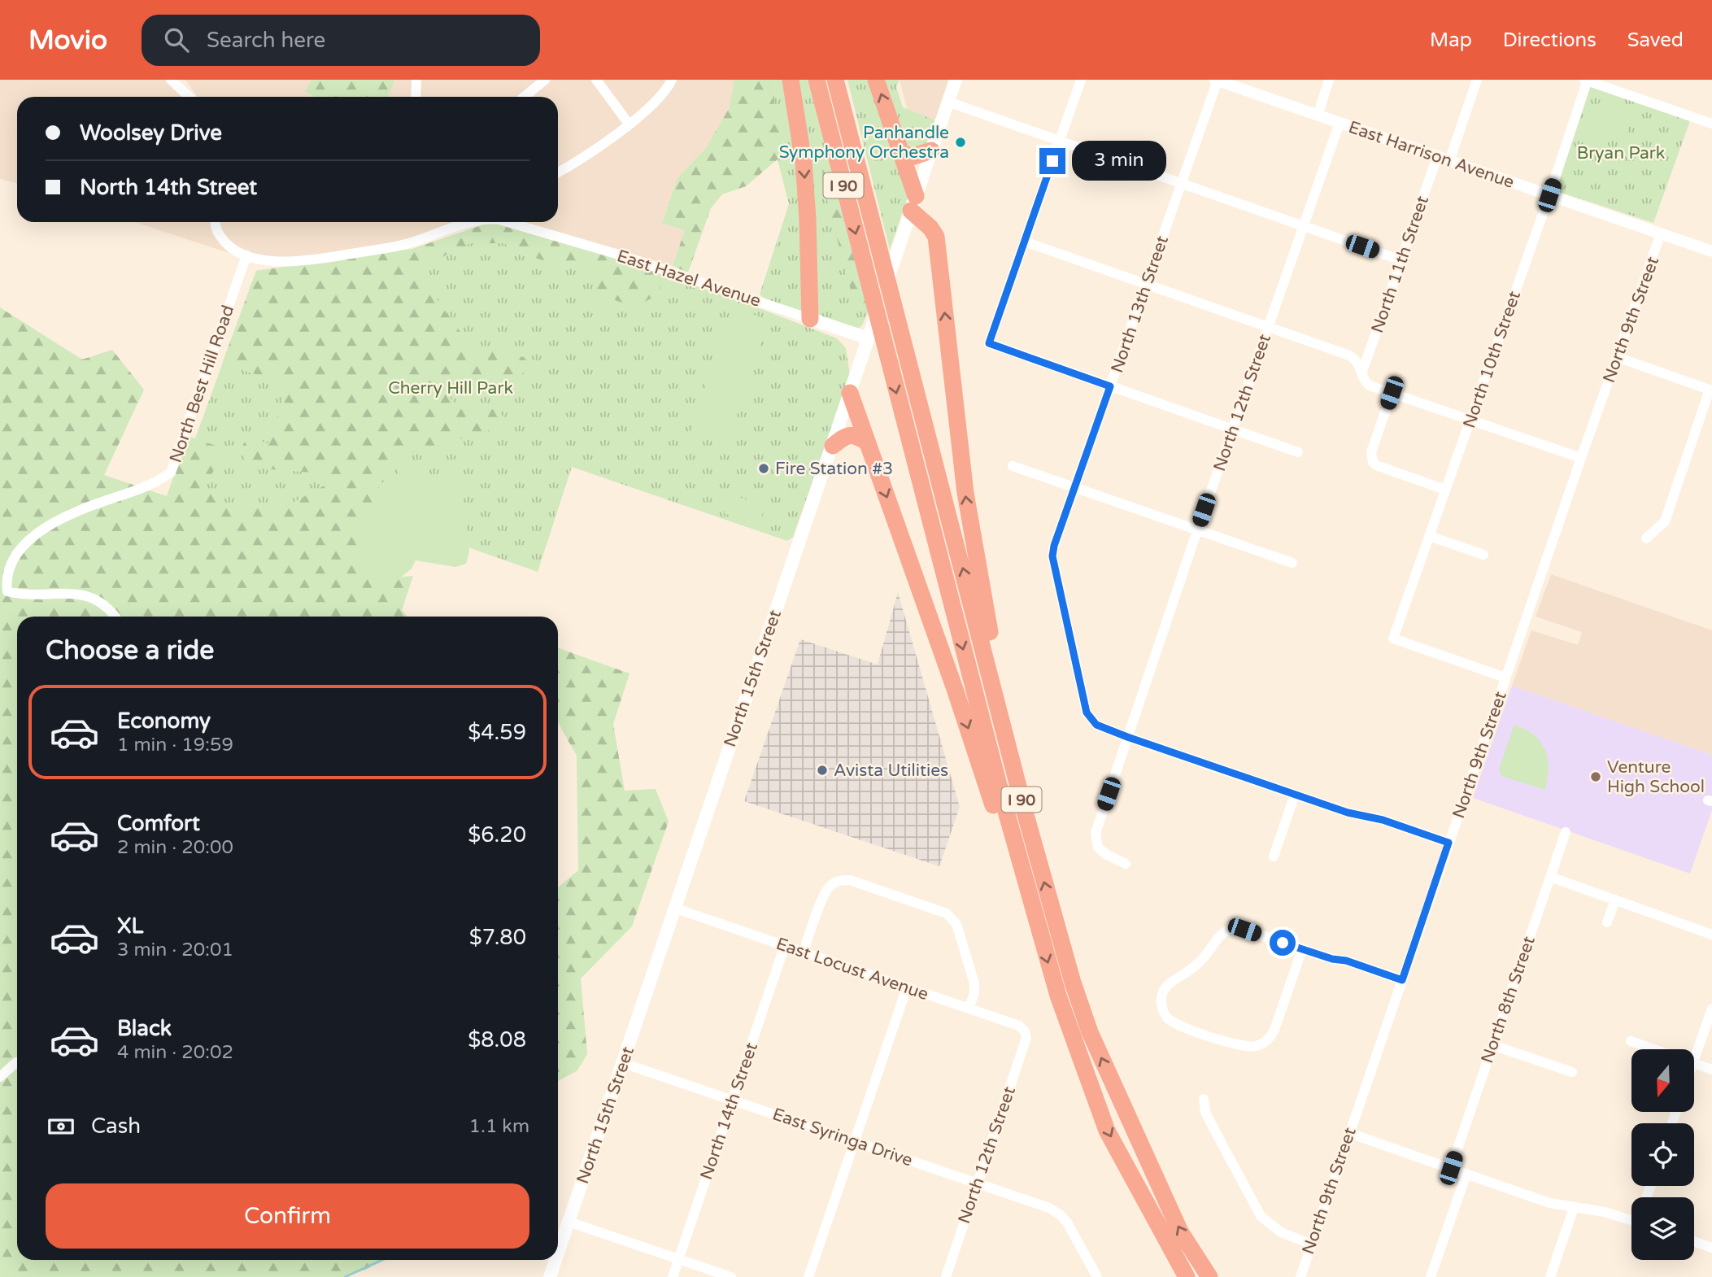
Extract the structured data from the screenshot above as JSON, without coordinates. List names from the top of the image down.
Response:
{
  "streets": {
    "highway": ["I 90"],
    "main road": ["East Hazel Avenue", "North 15th Street"],
    "street": [
      "East Harrison Avenue",
      "North 11th Street",
      "North 13th Street",
      "North 9th Street",
      "North 10th Street",
      "North Best Hill Road",
      "North 12th Street",
      "East Locust Avenue",
      "North 8th Street",
      "North 14th Street",
      "East Syringa Drive"
    ]
  },
  "crossings": [
    ["East Harrison Avenue", "North 11th Street"],
    ["East Harrison Avenue", "North 13th Street"],
    ["East Harrison Avenue", "North 9th Street"],
    ["East Harrison Avenue", "North 10th Street"],
    ["East Harrison Avenue", "North 12th Street"],
    ["I 90", "East Hazel Avenue"],
    ["I 90", "North 15th Street"],
    ["East Hazel Avenue", "North Best Hill Road"],
    ["East Hazel Avenue", "North 15th Street"],
    ["North 13th Street", "North 9th Street"],
    ["North 13th Street", "North 12th Street"],
    ["North 9th Street", "North 10th Street"],
    ["North 12th Street", "East Locust Avenue"],
    ["North 12th Street", "East Syringa Drive"],
    ["North 15th Street", "East Locust Avenue"],
    ["North 15th Street", "East Syringa Drive"],
    ["East Locust Avenue", "North 14th Street"],
    ["North 14th Street", "East Syringa Drive"]
  ],
  "parks": ["Bryan Park", "Cherry Hill Park"],
  "places": [
    "Panhandle Symphony Orchestra",
    "Fire Station #3",
    "Avista Utilities",
    "Venture High School"
  ],
  "north": "bottom",
  "page": {
    "header": "Movio",
    "search": "Search here",
    "nav": ["Map", "Directions", "Saved"],
    "banner": ["Woolsey Drive", "North 14th Street"],
    "bubble": "3 min",
    "heading": "Choose a ride",
    "list": [
      {
        "name": "Economy",
        "note": "1 min · 19:59",
        "value": "$4.59"
      },
      {
        "name": "Comfort",
        "note": "2 min · 20:00",
        "value": "$6.20"
      },
      {
        "name": "XL",
        "note": "3 min · 20:01",
        "value": "$7.80"
      },
      {
        "name": "Black",
        "note": "4 min · 20:02",
        "value": "$8.08"
      }
    ],
    "pay": ["Cash", "1.1 km"],
    "buttons": "Confirm"
  }
}
